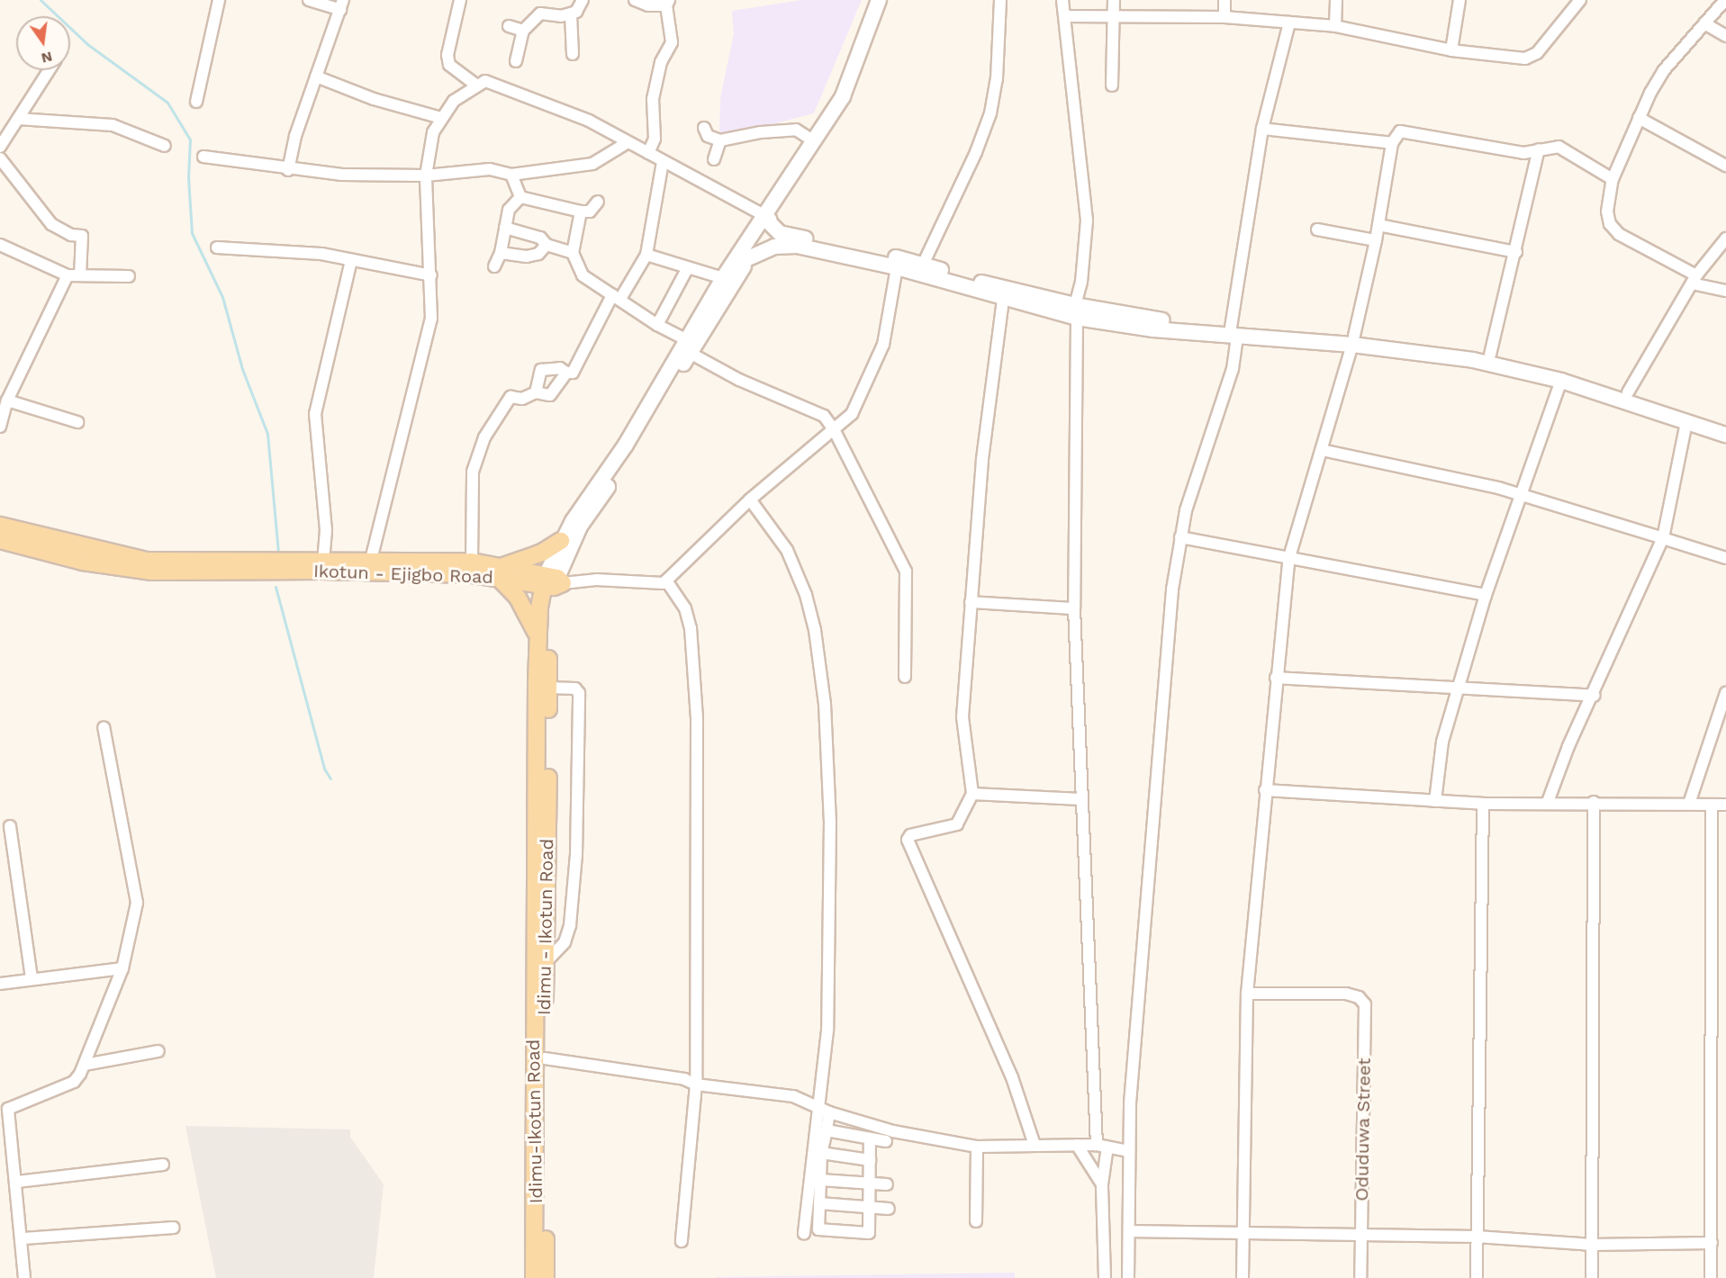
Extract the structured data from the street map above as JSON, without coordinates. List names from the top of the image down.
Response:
{
  "streets": {
    "main road": ["Ikotun - Ejigbo Road", "Idimu - Ikotun Road", "Idimu-Ikotun Road"],
    "street": ["Oduduwa Street"]
  },
  "crossings": [
    ["Ikotun - Ejigbo Road", "Idimu - Ikotun Road"],
    ["Ikotun - Ejigbo Road", "Idimu-Ikotun Road"],
    ["Idimu - Ikotun Road", "Idimu-Ikotun Road"]
  ],
  "north": "bottom"
}
